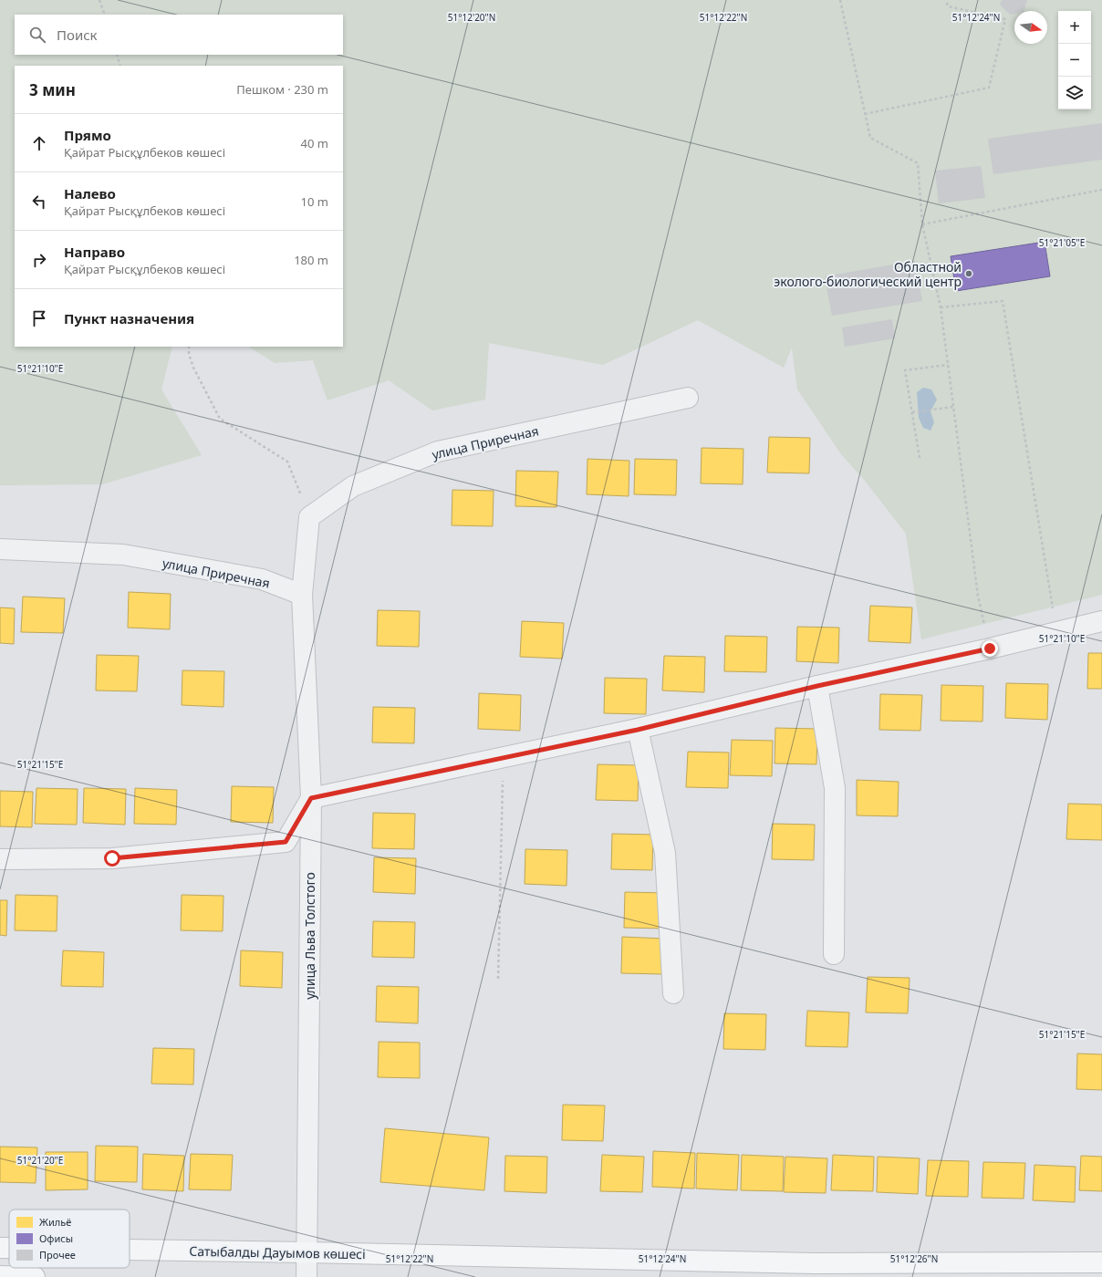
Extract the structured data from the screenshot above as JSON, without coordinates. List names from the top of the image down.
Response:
{
  "streets": {
    "main road": ["Сатыбалды Дауымов көшесі"],
    "street": ["улица Приречная", "улица Льва Толстого"]
  },
  "crossings": [
    ["улица Приречная", "улица Льва Толстого"],
    ["улица Льва Толстого", "Сатыбалды Дауымов көшесі"]
  ],
  "places": ["Областной эколого-биологический центр"],
  "legend": ["Жильё", "Офисы", "Прочее"],
  "north": "right",
  "page": {
    "map_buttons": ["+", "−"],
    "search": "Поиск",
    "heading": ["3 мин", "Пешком · 230 m"],
    "list": [
      ["Прямо", "Қайрат Рысқұлбеков көшесі", "40 m"],
      ["Налево", "Қайрат Рысқұлбеков көшесі", "10 m"],
      ["Направо", "Қайрат Рысқұлбеков көшесі", "180 m"],
      "Пункт назначения"
    ]
  },
  "coordinates": [
    "51°12'20\"N",
    "51°12'22\"N",
    "51°12'24\"N",
    "51°21'05\"E",
    "51°21'10\"E",
    "51°21'15\"E",
    "51°21'20\"E",
    "51°12'26\"N"
  ]
}
